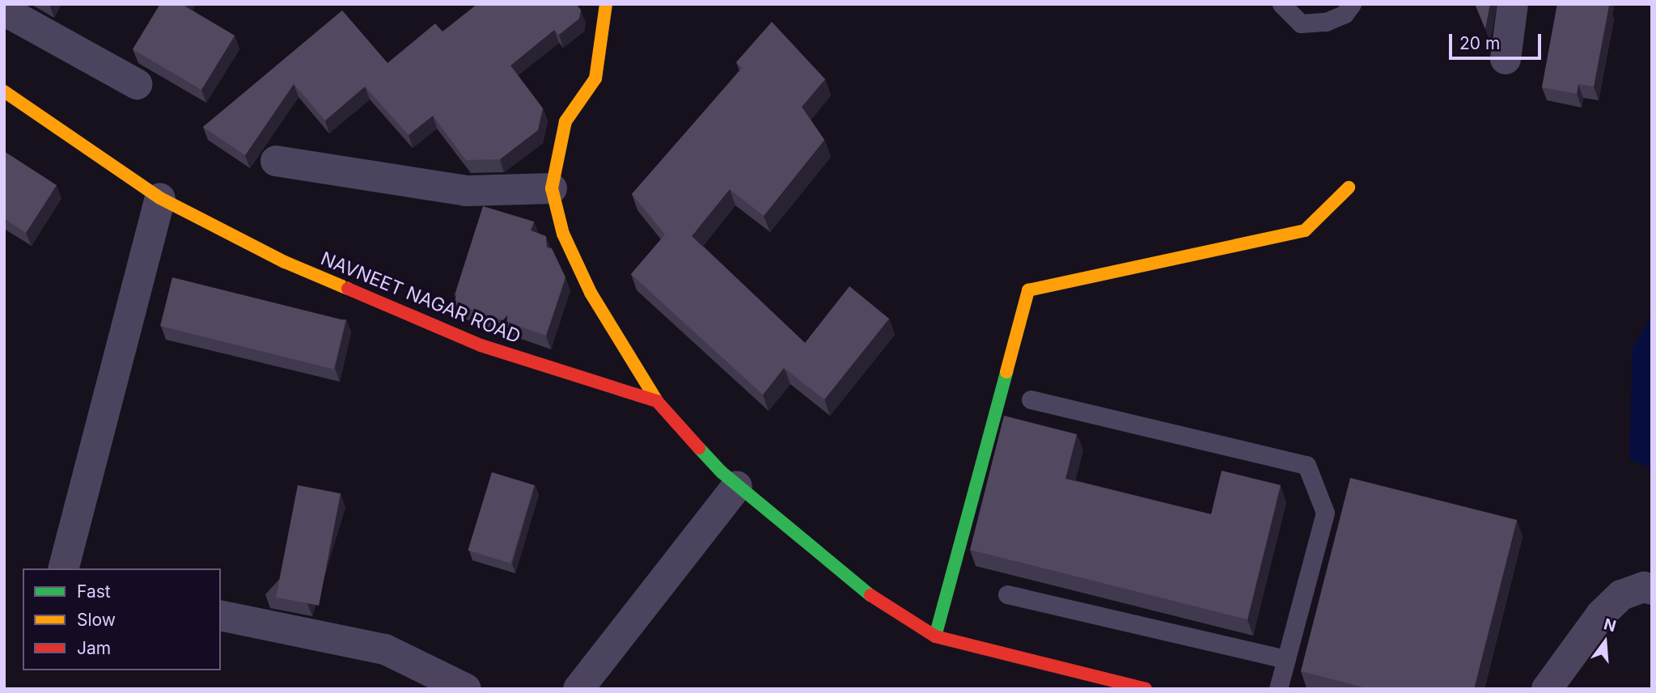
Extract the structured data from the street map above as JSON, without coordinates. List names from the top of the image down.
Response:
{
  "streets": {
    "street": ["NAVNEET NAGAR ROAD"]
  },
  "legend": ["Fast", "Slow", "Jam"],
  "scale_bar": "20 m",
  "north": "top"
}
